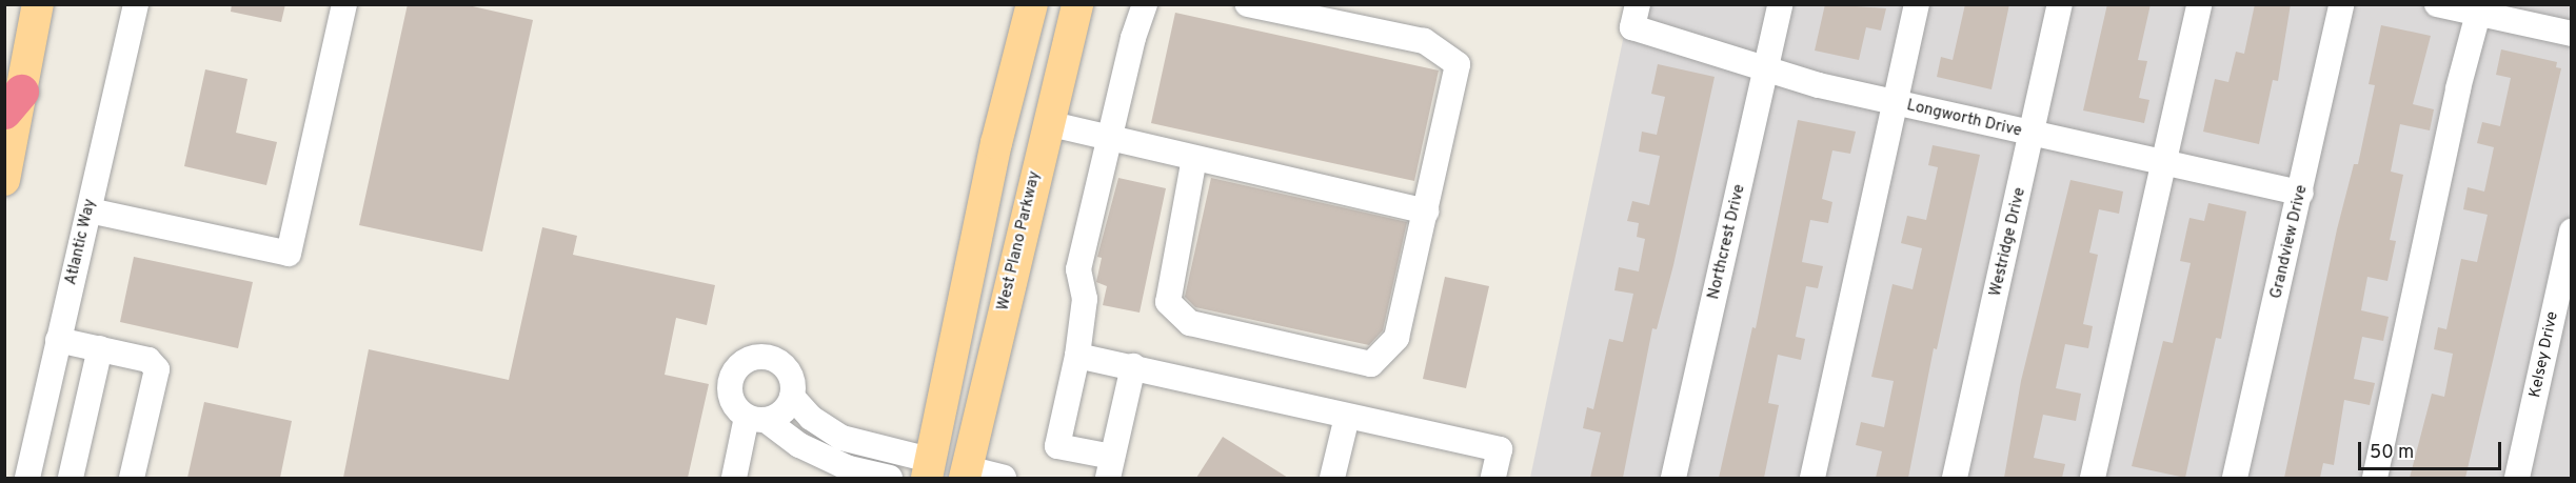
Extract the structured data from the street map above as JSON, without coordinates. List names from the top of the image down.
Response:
{
  "streets": {
    "main road": ["West Plano Parkway"],
    "street": [
      "Longworth Drive",
      "Atlantic Way",
      "Northcrest Drive",
      "Westridge Drive",
      "Grandview Drive",
      "Kelsey Drive"
    ]
  },
  "crossings": [
    ["Longworth Drive", "Northcrest Drive"],
    ["Longworth Drive", "Westridge Drive"],
    ["Longworth Drive", "Grandview Drive"]
  ],
  "scale_bar": "50 m"
}
